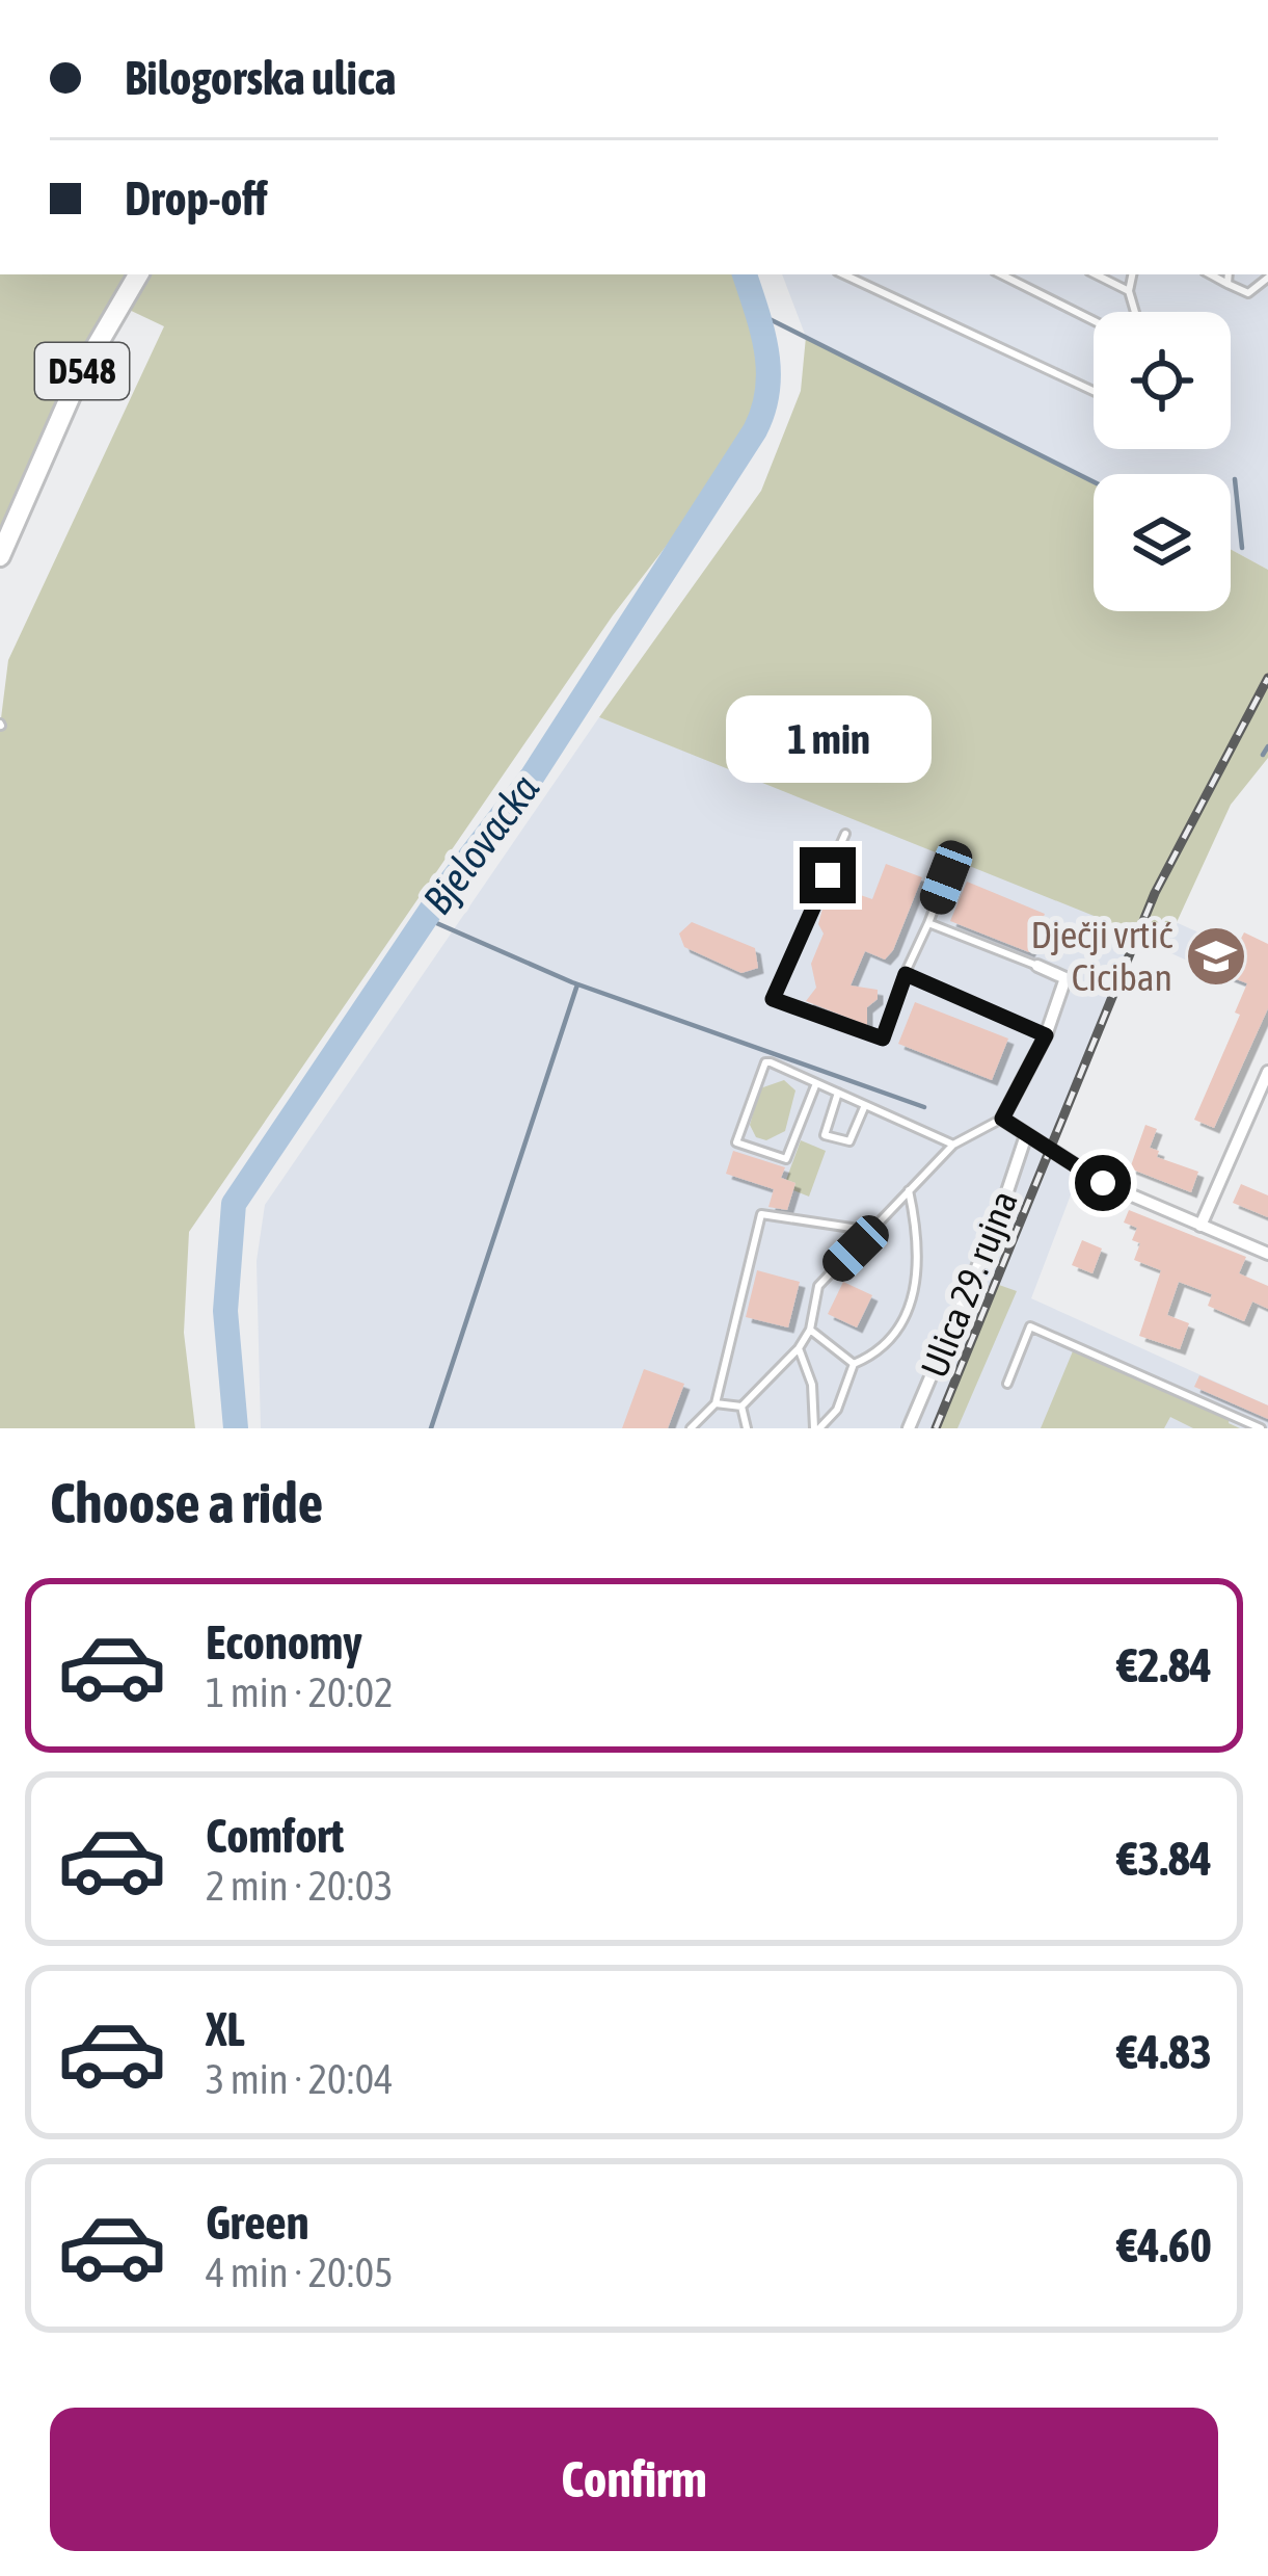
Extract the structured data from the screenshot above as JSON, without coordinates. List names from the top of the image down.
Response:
{
  "streets": {
    "main road": ["D548"],
    "street": ["Ulica 29. rujna"]
  },
  "water": ["Bjelovacka"],
  "places": {
    "school or university": ["Dječji vrtić Ciciban"]
  },
  "page": {
    "banner": ["Bilogorska ulica", "Drop-off"],
    "bubble": "1 min",
    "heading": "Choose a ride",
    "list": [
      {
        "name": "Economy",
        "note": "1 min · 20:02",
        "value": "€2.84"
      },
      {
        "name": "Comfort",
        "note": "2 min · 20:03",
        "value": "€3.84"
      },
      {
        "name": "XL",
        "note": "3 min · 20:04",
        "value": "€4.83"
      },
      {
        "name": "Green",
        "note": "4 min · 20:05",
        "value": "€4.60"
      }
    ],
    "buttons": "Confirm"
  }
}
